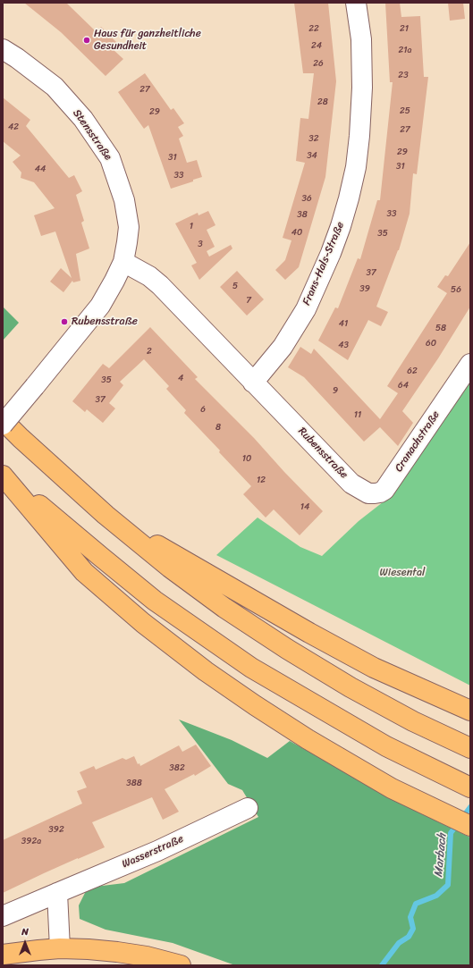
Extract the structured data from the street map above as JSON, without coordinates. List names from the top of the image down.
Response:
{
  "streets": {
    "street": [
      "Stensstraße",
      "Frans-Hals-Straße",
      "Cranachstraße",
      "Rubensstraße",
      "Wasserstraße"
    ]
  },
  "crossings": [
    ["Stensstraße", "Rubensstraße"],
    ["Frans-Hals-Straße", "Rubensstraße"],
    ["Cranachstraße", "Rubensstraße"]
  ],
  "water": ["Marbach"],
  "parks": ["Wiesental"],
  "places": ["Haus für ganzheitliche Gesundheit", "Rubensstraße"],
  "house_numbers": [
    "22",
    "21",
    "24",
    "21a",
    "26",
    "23",
    "27",
    "28",
    "25",
    "29",
    "42",
    "27",
    "32",
    "29",
    "34",
    "31",
    "31",
    "44",
    "33",
    "36",
    "33",
    "38",
    "1",
    "40",
    "35",
    "3",
    "37",
    "5",
    "39",
    "56",
    "7",
    "41",
    "58",
    "60",
    "43",
    "2",
    "62",
    "4",
    "35",
    "64",
    "9",
    "37",
    "6",
    "11",
    "8",
    "10",
    "12",
    "14",
    "382",
    "388",
    "392",
    "392a"
  ],
  "north": "top"
}
